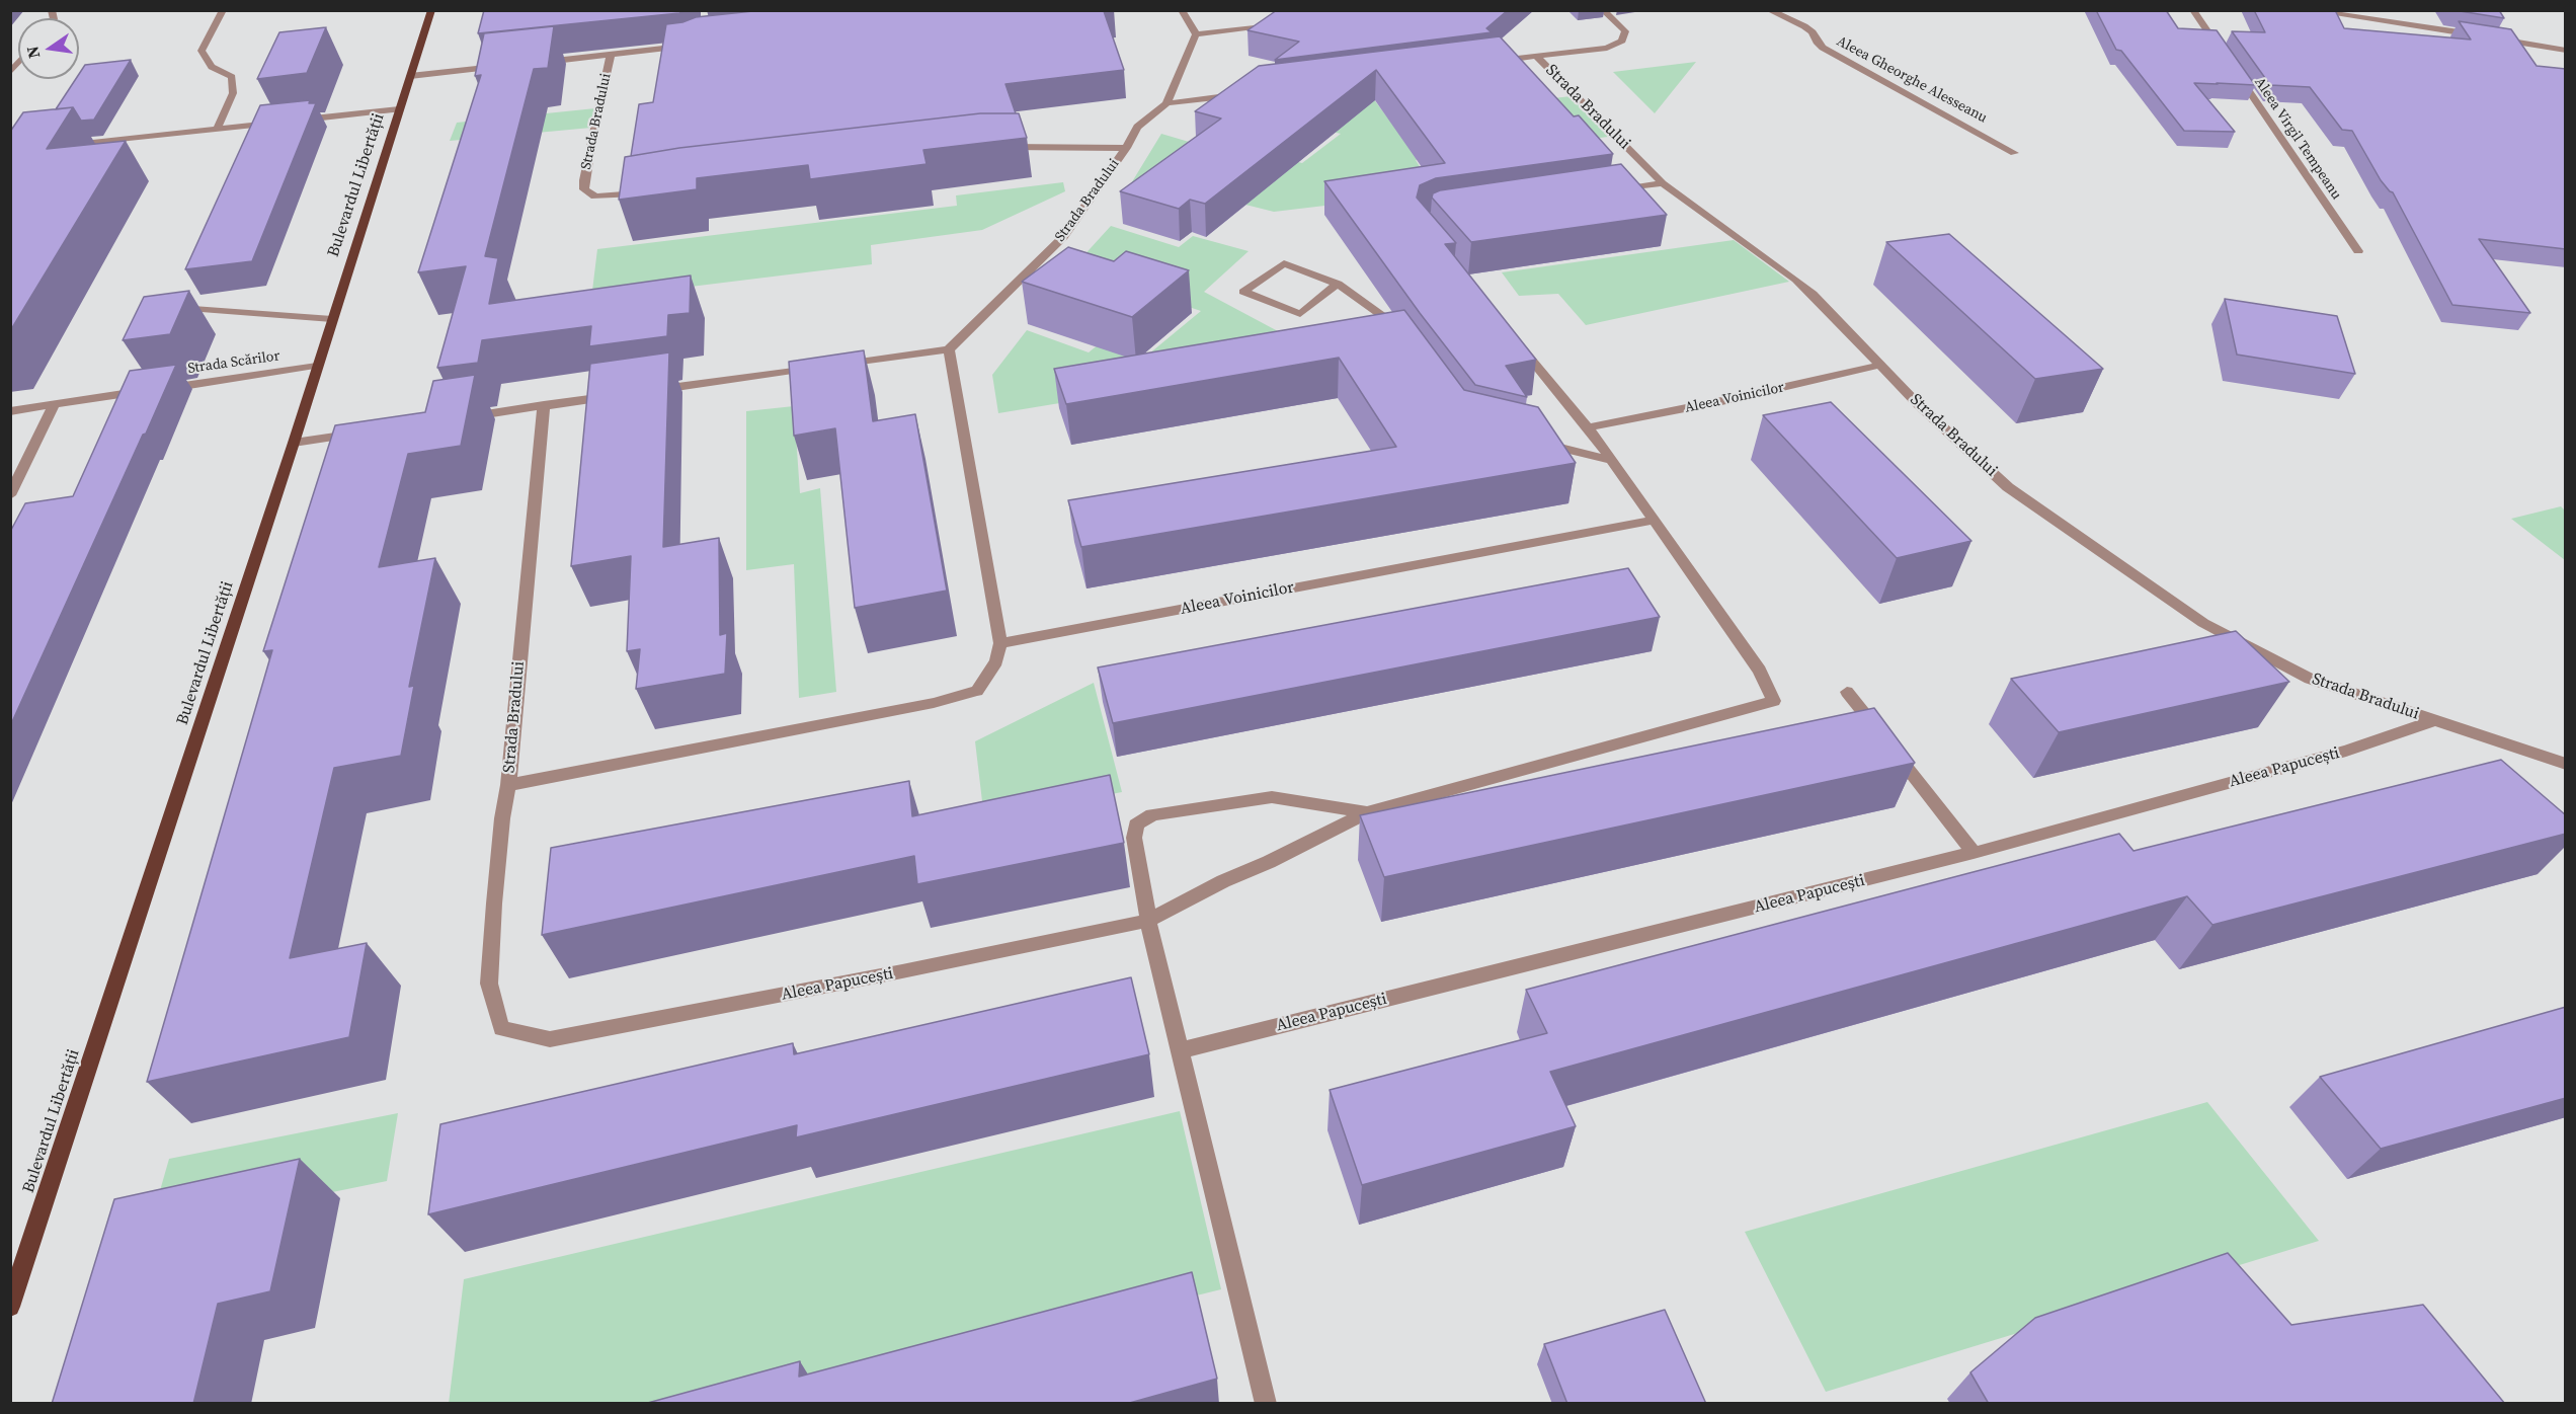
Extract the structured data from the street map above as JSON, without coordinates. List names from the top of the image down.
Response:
{
  "streets": {
    "main road": ["Bulevardul Libertății"],
    "street": [
      "Aleea Gheorghe Alesseanu",
      "Strada Bradului",
      "Aleea Virgil Tempeanu",
      "Strada Scărilor",
      "Aleea Voinicilor",
      "Aleea Papucești"
    ]
  },
  "crossings": [
    ["Strada Bradului", "Aleea Voinicilor"],
    ["Strada Bradului", "Aleea Papucești"],
    ["Bulevardul Libertății", "Strada Scărilor"]
  ],
  "north": "left"
}
